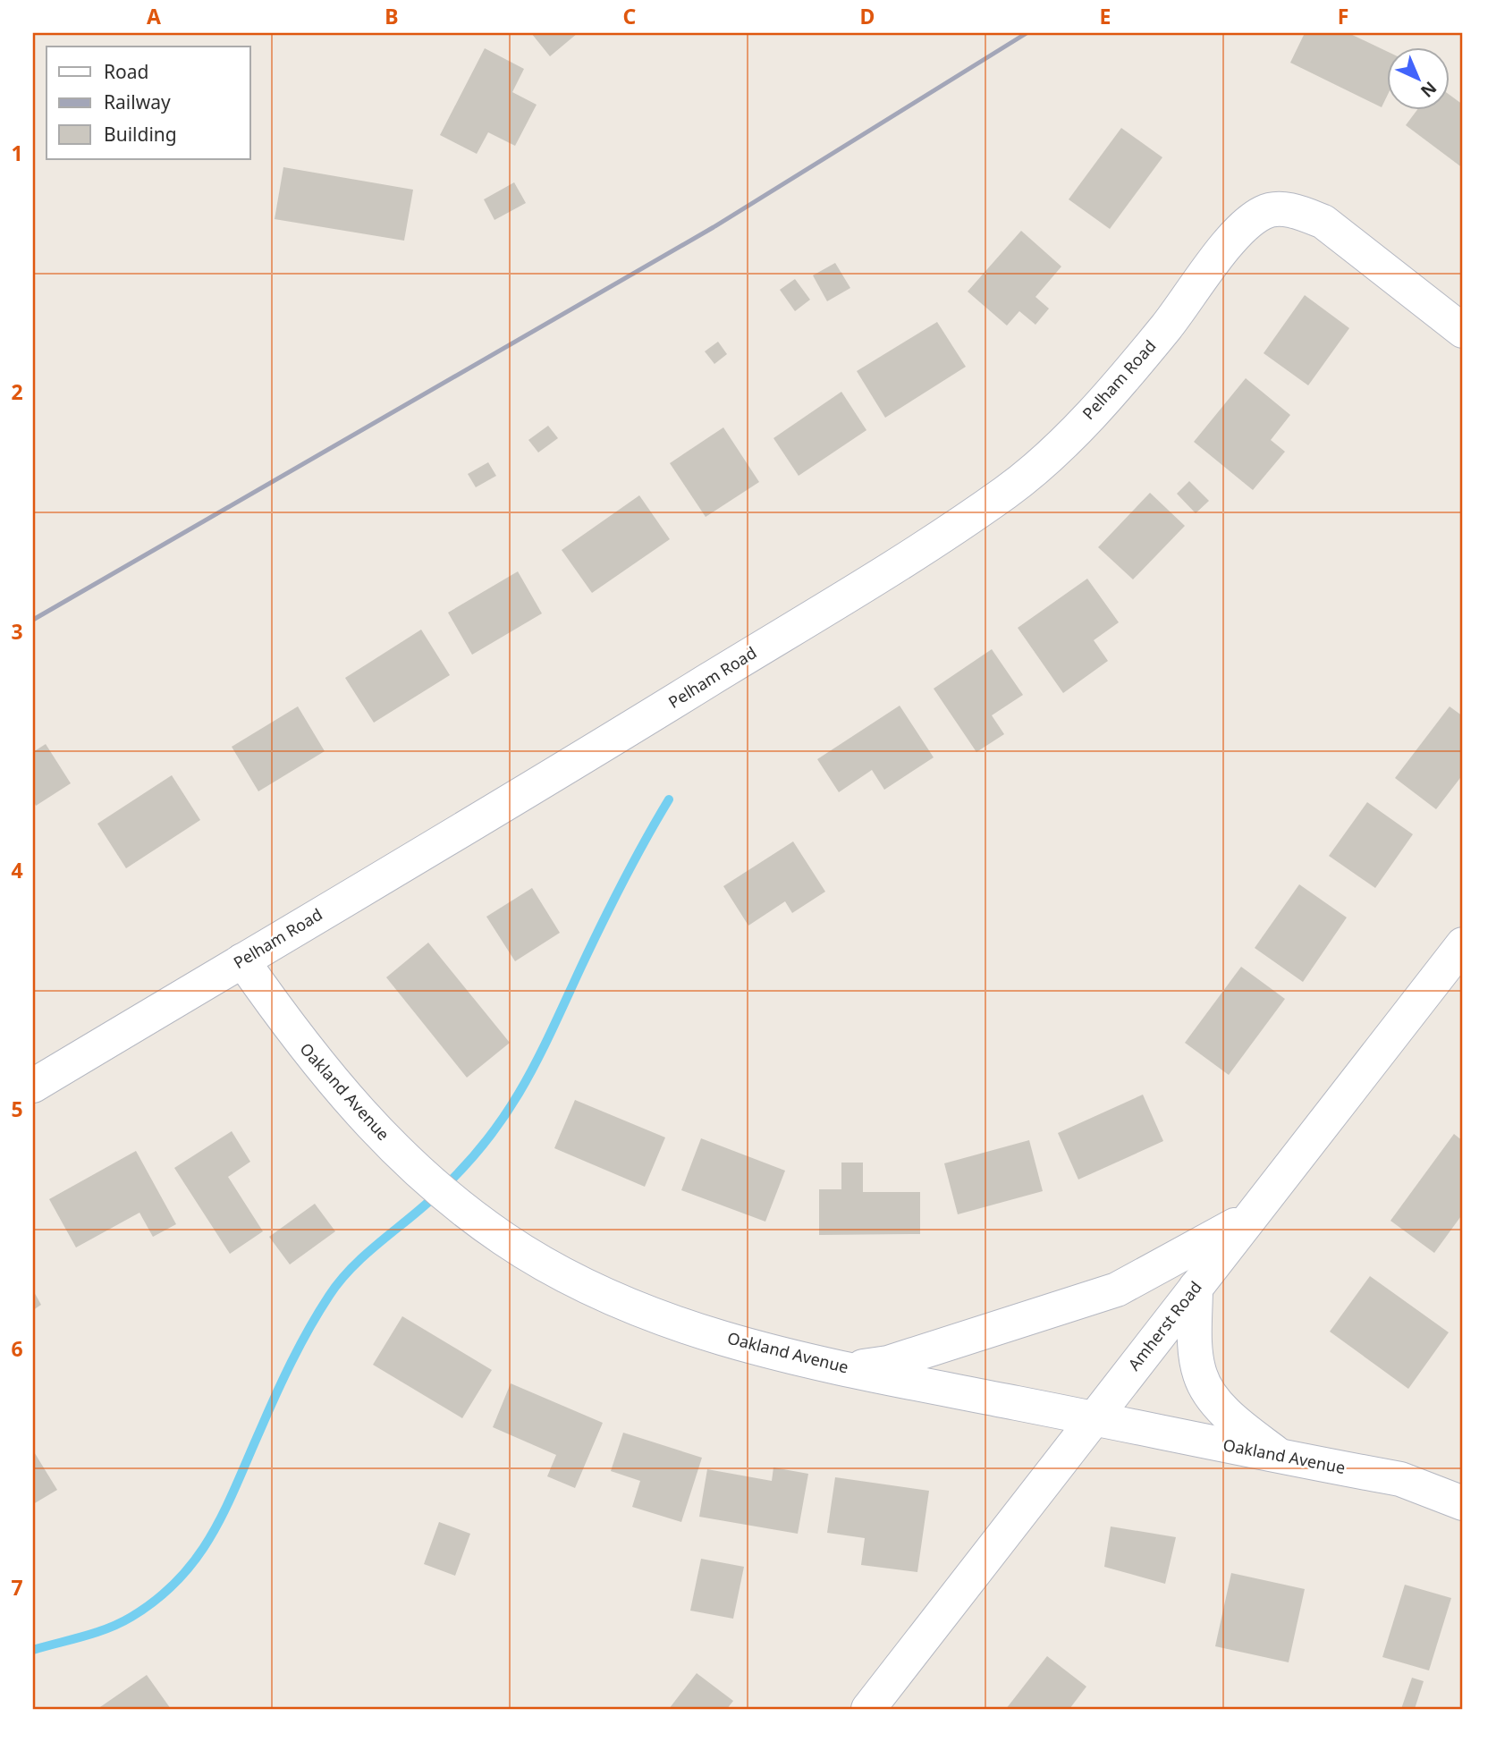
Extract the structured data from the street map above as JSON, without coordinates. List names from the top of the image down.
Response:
{
  "streets": {
    "street": ["Pelham Road", "Oakland Avenue", "Amherst Road"]
  },
  "crossings": [
    ["Pelham Road", "Oakland Avenue"],
    ["Oakland Avenue", "Amherst Road"]
  ],
  "legend": ["Road", "Railway", "Building"],
  "north": "bottom right",
  "grid": {
    "columns": [
      "A",
      "B",
      "C",
      "D",
      "E",
      "F"
    ],
    "rows": [
      "1",
      "2",
      "3",
      "4",
      "5",
      "6",
      "7"
    ]
  }
}
